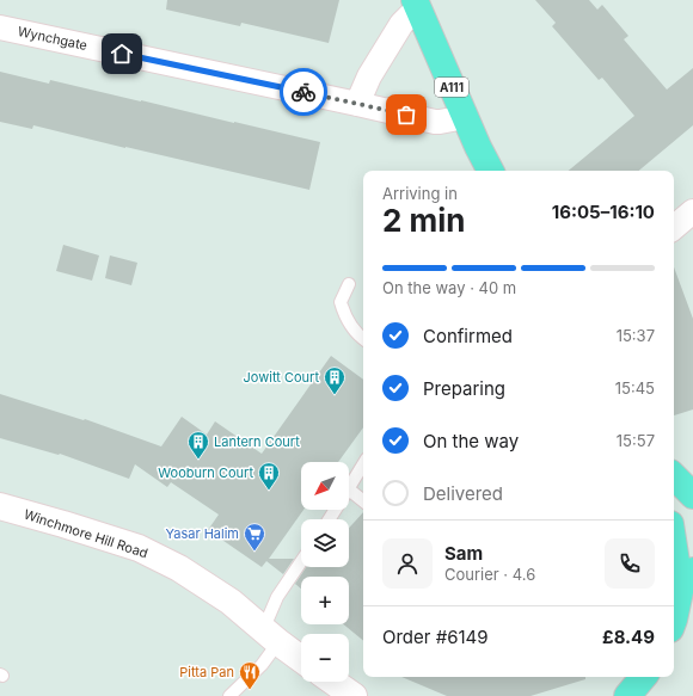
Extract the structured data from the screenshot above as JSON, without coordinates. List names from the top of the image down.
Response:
{
  "streets": {
    "main road": ["A111"],
    "street": ["Wynchgate", "Winchmore Hill Road"]
  },
  "crossings": [
    ["Wynchgate", "A111"]
  ],
  "places": {
    "building": ["Jowitt Court", "Lantern Court", "Wooburn Court"],
    "supermarket": ["Yasar Halim"],
    "restaurant": ["Pitta Pan"]
  },
  "north": "bottom left",
  "page": {
    "heading": ["2 min", "Arriving in", "16:05–16:10"],
    "panel": [
      "Sam",
      "Courier · 4.6",
      "Order #6149",
      "£8.49"
    ],
    "bar": "On the way · 40 m",
    "list": [
      ["Confirmed", "15:37"],
      ["Preparing", "15:45"],
      ["On the way", "15:57"],
      "Delivered"
    ],
    "map_buttons": ["+", "−"]
  }
}
